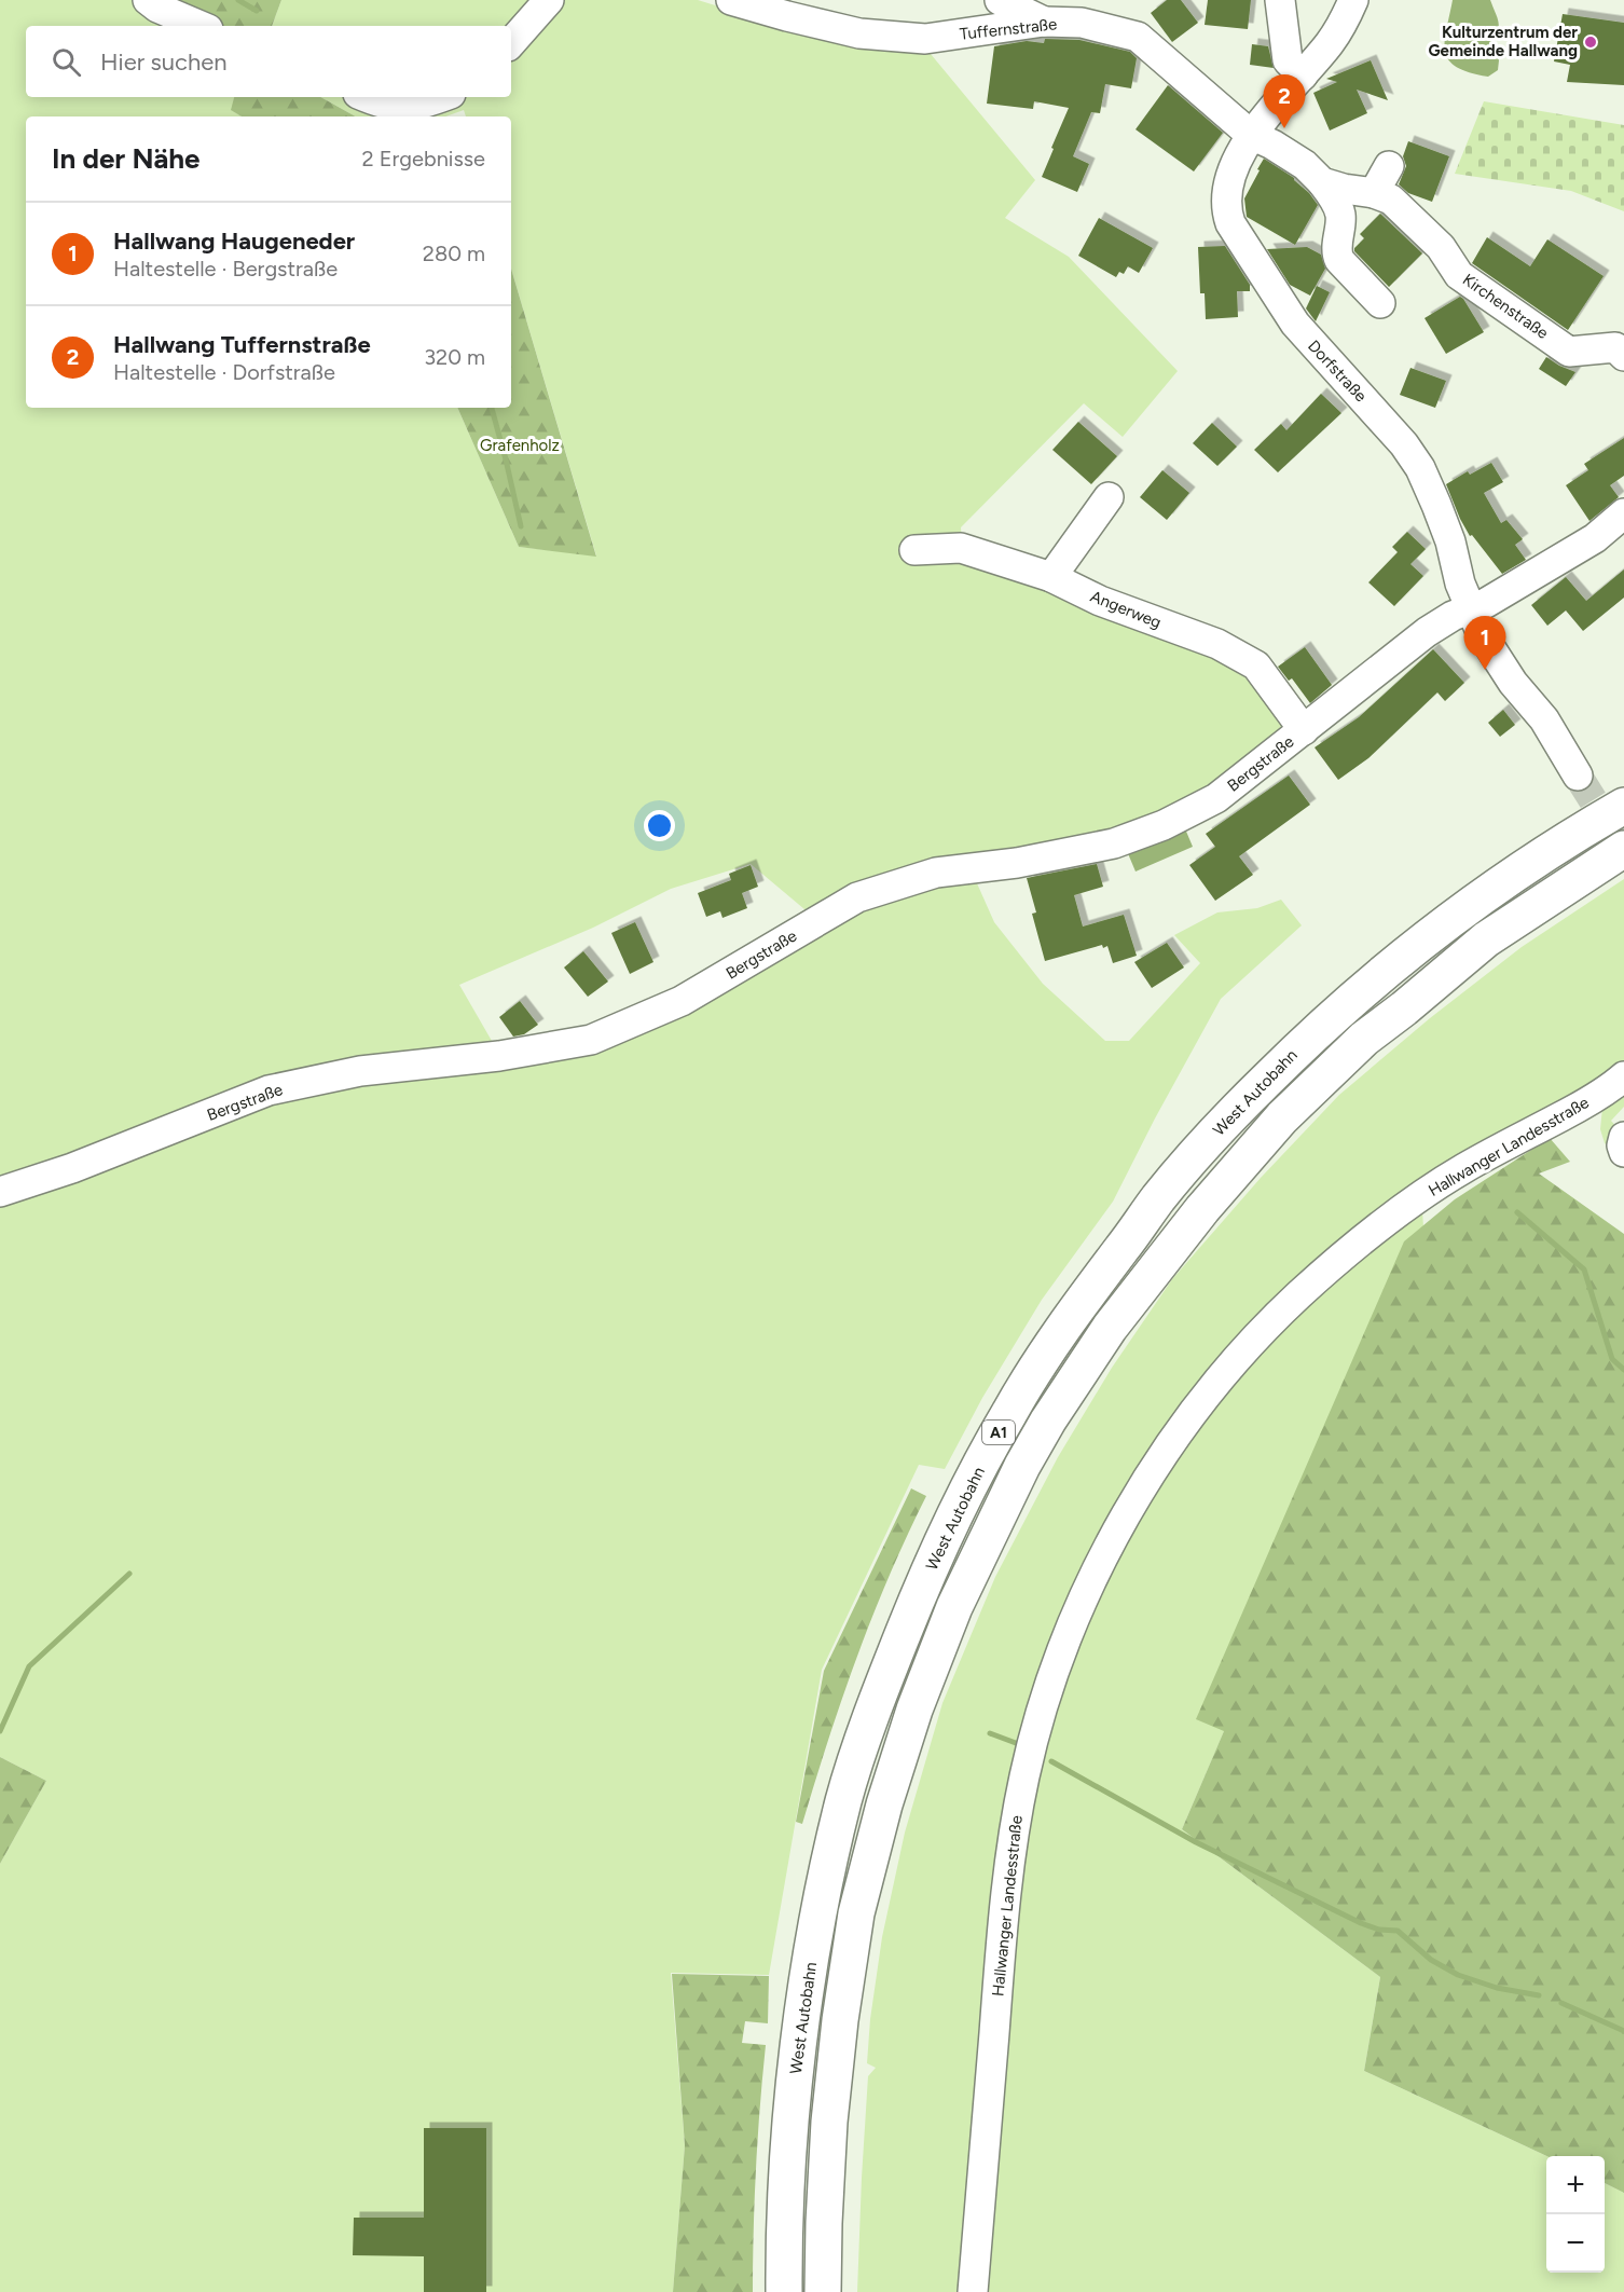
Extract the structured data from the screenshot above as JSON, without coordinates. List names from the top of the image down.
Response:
{
  "streets": {
    "highway": ["West Autobahn", "A1"],
    "street": [
      "Tuffernstraße",
      "Kirchenstraße",
      "Dorfstraße",
      "Angerweg",
      "Bergstraße",
      "Hallwanger Landesstraße"
    ]
  },
  "crossings": [
    ["Tuffernstraße", "Dorfstraße"],
    ["Dorfstraße", "Bergstraße"],
    ["Angerweg", "Bergstraße"]
  ],
  "parks": ["Grafenholz"],
  "places": ["Kulturzentrum der Gemeinde Hallwang"],
  "page": {
    "search": "Hier suchen",
    "pins": ["2", "1"],
    "heading": ["In der Nähe", "2 Ergebnisse"],
    "list": [
      {
        "mark": "1",
        "name": "Hallwang Haugeneder",
        "note": "Haltestelle · Bergstraße",
        "value": "280 m"
      },
      {
        "mark": "2",
        "name": "Hallwang Tuffernstraße",
        "note": "Haltestelle · Dorfstraße",
        "value": "320 m"
      }
    ],
    "map_buttons": ["+", "−"]
  }
}
